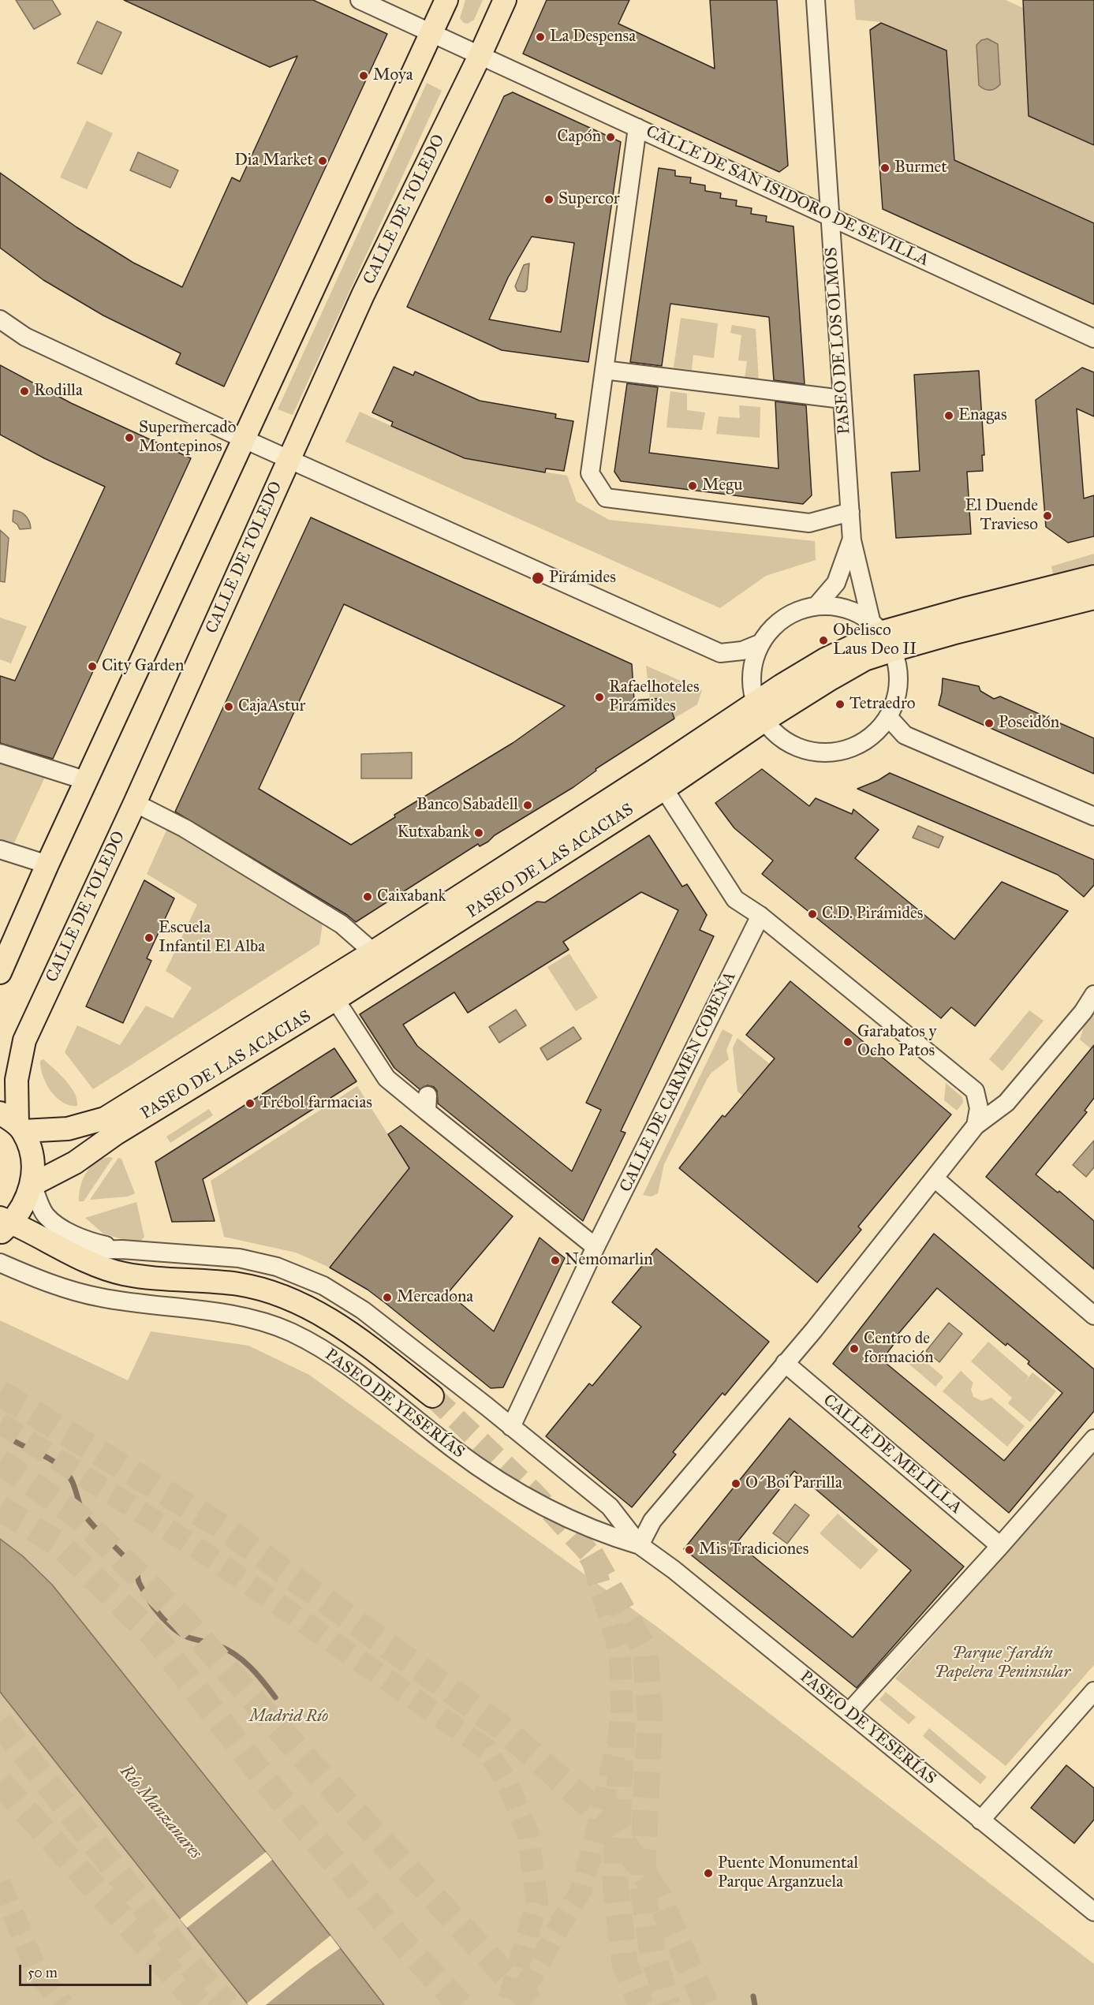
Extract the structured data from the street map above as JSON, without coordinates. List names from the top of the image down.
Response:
{
  "streets": {
    "main road": ["CALLE DE TOLEDO", "PASEO DE LAS ACACIAS", "PASEO DE YESERÍAS"],
    "street": [
      "CALLE DE SAN ISIDORO DE SEVILLA",
      "PASEO DE LOS OLMOS",
      "CALLE DE CARMEN COBEÑA",
      "CALLE DE MELILLA"
    ]
  },
  "crossings": [
    ["CALLE DE SAN ISIDORO DE SEVILLA", "CALLE DE TOLEDO"],
    ["CALLE DE SAN ISIDORO DE SEVILLA", "PASEO DE LOS OLMOS"],
    ["CALLE DE TOLEDO", "PASEO DE LAS ACACIAS"],
    ["CALLE DE TOLEDO", "PASEO DE YESERÍAS"],
    ["PASEO DE LOS OLMOS", "PASEO DE LAS ACACIAS"],
    ["PASEO DE LAS ACACIAS", "PASEO DE YESERÍAS"],
    ["CALLE DE CARMEN COBEÑA", "PASEO DE YESERÍAS"]
  ],
  "water": ["Río Manzanares"],
  "parks": ["Parque Jardín Papelera Peninsular", "Madrid Río"],
  "places": [
    "La Despensa",
    "Moya",
    "Capón",
    "Dia Market",
    "Burmet",
    "Supercor",
    "Rodilla",
    "Enagas",
    "Supermercado Montepinos",
    "Megu",
    "El Duende Travieso",
    "Pirámides",
    "Obelisco Laus Deo II",
    "City Garden",
    "Rafaelhoteles Pirámides",
    "Tetraedro",
    "CajaAstur",
    "Poseidón",
    "Banco Sabadell",
    "Kutxabank",
    "Caixabank",
    "C.D. Pirámides",
    "Escuela Infantil El Alba",
    "Garabatos y Ocho Patos",
    "Trébol farmacias",
    "Nemomarlin",
    "Mercadona",
    "Centro de formación",
    "O´Boi Parrilla",
    "Mis Tradiciones",
    "Puente Monumental Parque Arganzuela"
  ],
  "scale_bar": "50 m"
}
